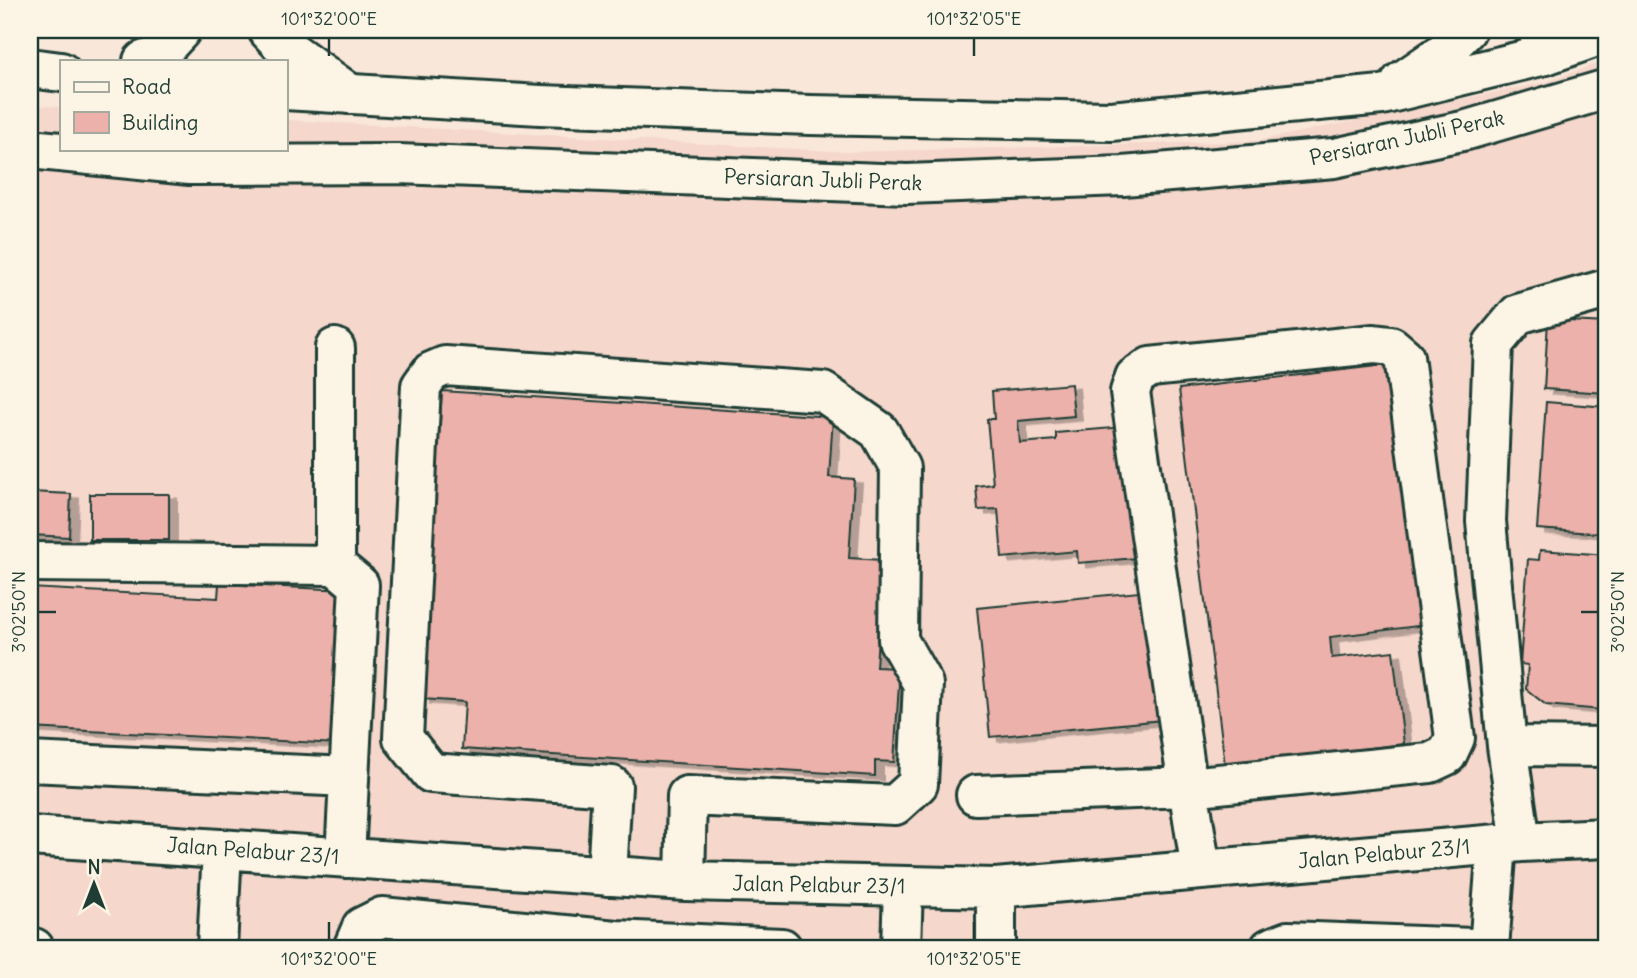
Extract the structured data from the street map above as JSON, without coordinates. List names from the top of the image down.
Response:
{
  "streets": {
    "main road": ["Persiaran Jubli Perak", "Jalan Pelabur 23/1"]
  },
  "legend": ["Road", "Building"],
  "north": "top",
  "coordinates": ["101°32'00\"E", "101°32'05\"E", "3°02'50\"N"]
}
